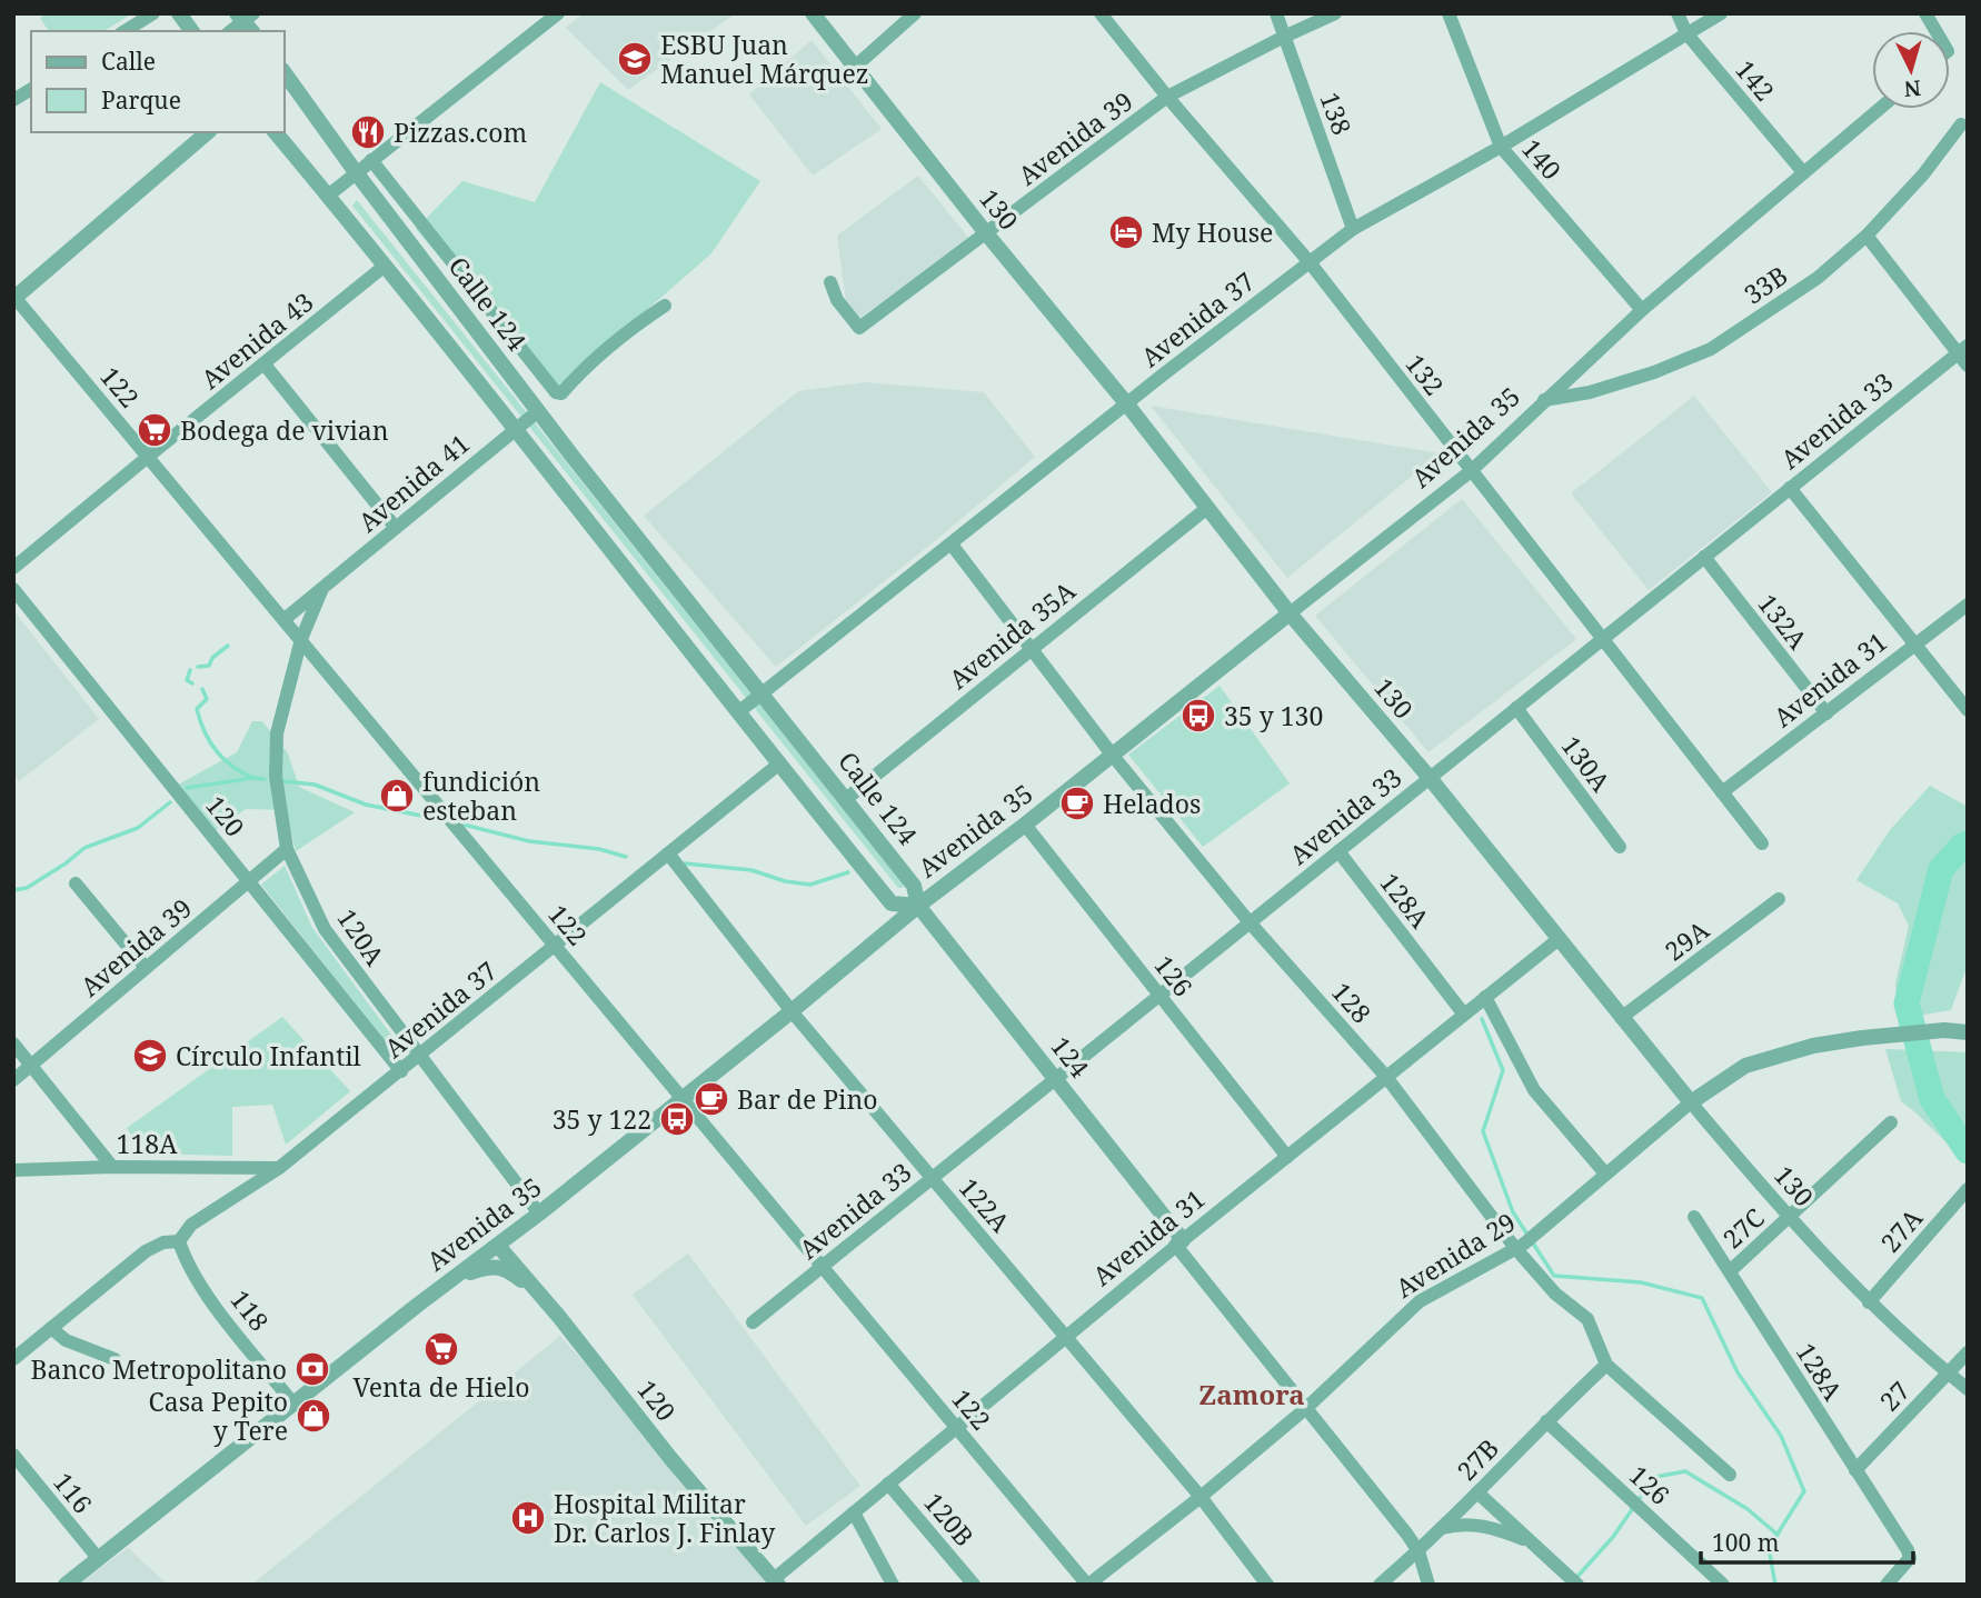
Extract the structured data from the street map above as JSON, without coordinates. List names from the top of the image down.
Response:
{
  "streets": {
    "street": [
      "142",
      "138",
      "Avenida 39",
      "140",
      "130",
      "33B",
      "Calle 124",
      "Avenida 37",
      "Avenida 43",
      "132",
      "122",
      "Avenida 33",
      "Avenida 35",
      "Avenida 41",
      "132A",
      "Avenida 35A",
      "Avenida 31",
      "130A",
      "120",
      "128A",
      "120A",
      "29A",
      "126",
      "128",
      "124",
      "118A",
      "122A",
      "27C",
      "27A",
      "Avenida 29",
      "118",
      "27",
      "27B",
      "116",
      "120B"
    ]
  },
  "crossings": [
    ["142", "Avenida 37"],
    ["142", "Avenida 35"],
    ["138", "Avenida 39"],
    ["138", "Avenida 37"],
    ["Avenida 39", "130"],
    ["Avenida 39", "132"],
    ["Avenida 39", "120"],
    ["Avenida 39", "120A"],
    ["140", "Avenida 37"],
    ["140", "Avenida 35"],
    ["130", "Avenida 37"],
    ["130", "Avenida 33"],
    ["130", "Avenida 35"],
    ["130", "Avenida 35A"],
    ["130", "Avenida 31"],
    ["130", "29A"],
    ["130", "27C"],
    ["130", "27A"],
    ["130", "Avenida 29"],
    ["130", "27"],
    ["33B", "Avenida 35"],
    ["Calle 124", "Avenida 37"],
    ["Calle 124", "Avenida 35"],
    ["Calle 124", "Avenida 41"],
    ["Calle 124", "Avenida 35A"],
    ["Calle 124", "124"],
    ["Avenida 37", "132"],
    ["Avenida 37", "122"],
    ["Avenida 37", "120"],
    ["Avenida 37", "120A"],
    ["Avenida 37", "128"],
    ["Avenida 37", "118A"],
    ["Avenida 37", "122A"],
    ["Avenida 37", "118"],
    ["Avenida 43", "122"],
    ["132", "Avenida 33"],
    ["132", "Avenida 35"],
    ["132", "Avenida 31"],
    ["122", "Avenida 33"],
    ["122", "Avenida 35"],
    ["122", "Avenida 41"],
    ["122", "Avenida 31"],
    ["122", "120A"],
    ["122", "Avenida 29"],
    ["Avenida 33", "132A"],
    ["Avenida 33", "130A"],
    ["Avenida 33", "128A"],
    ["Avenida 33", "126"],
    ["Avenida 33", "128"],
    ["Avenida 33", "124"],
    ["Avenida 33", "122A"],
    ["Avenida 35", "120"],
    ["Avenida 35", "120A"],
    ["Avenida 35", "126"],
    ["Avenida 35", "128"],
    ["Avenida 35", "124"],
    ["Avenida 35", "122A"],
    ["Avenida 35", "118"],
    ["Avenida 35", "116"],
    ["Avenida 41", "120A"],
    ["132A", "Avenida 31"],
    ["Avenida 35A", "128"],
    ["Avenida 31", "120"],
    ["Avenida 31", "128A"],
    ["Avenida 31", "126"],
    ["Avenida 31", "128"],
    ["Avenida 31", "124"],
    ["Avenida 31", "122A"],
    ["Avenida 31", "120B"],
    ["128A", "27C"],
    ["128A", "27"],
    ["126", "27B"],
    ["128", "Avenida 29"],
    ["128", "27B"],
    ["124", "Avenida 29"],
    ["124", "27B"],
    ["122A", "Avenida 29"]
  ],
  "districts": ["Zamora"],
  "places": {
    "school or university": ["ESBU Juan Manuel Márquez", "Círculo Infantil"],
    "restaurant": ["Pizzas.com"],
    "hotel": ["My House"],
    "supermarket": ["Bodega de vivian", "Venta de Hielo"],
    "bus stop": ["35 y 130", "35 y 122"],
    "shop": ["fundición esteban", "Casa Pepito y Tere"],
    "cafe": ["Helados", "Bar de Pino"],
    "bank": ["Banco Metropolitano"],
    "hospital": ["Hospital Militar Dr. Carlos J. Finlay"]
  },
  "legend": ["Calle", "Parque"],
  "scale_bar": "100 m",
  "north": "bottom"
}
